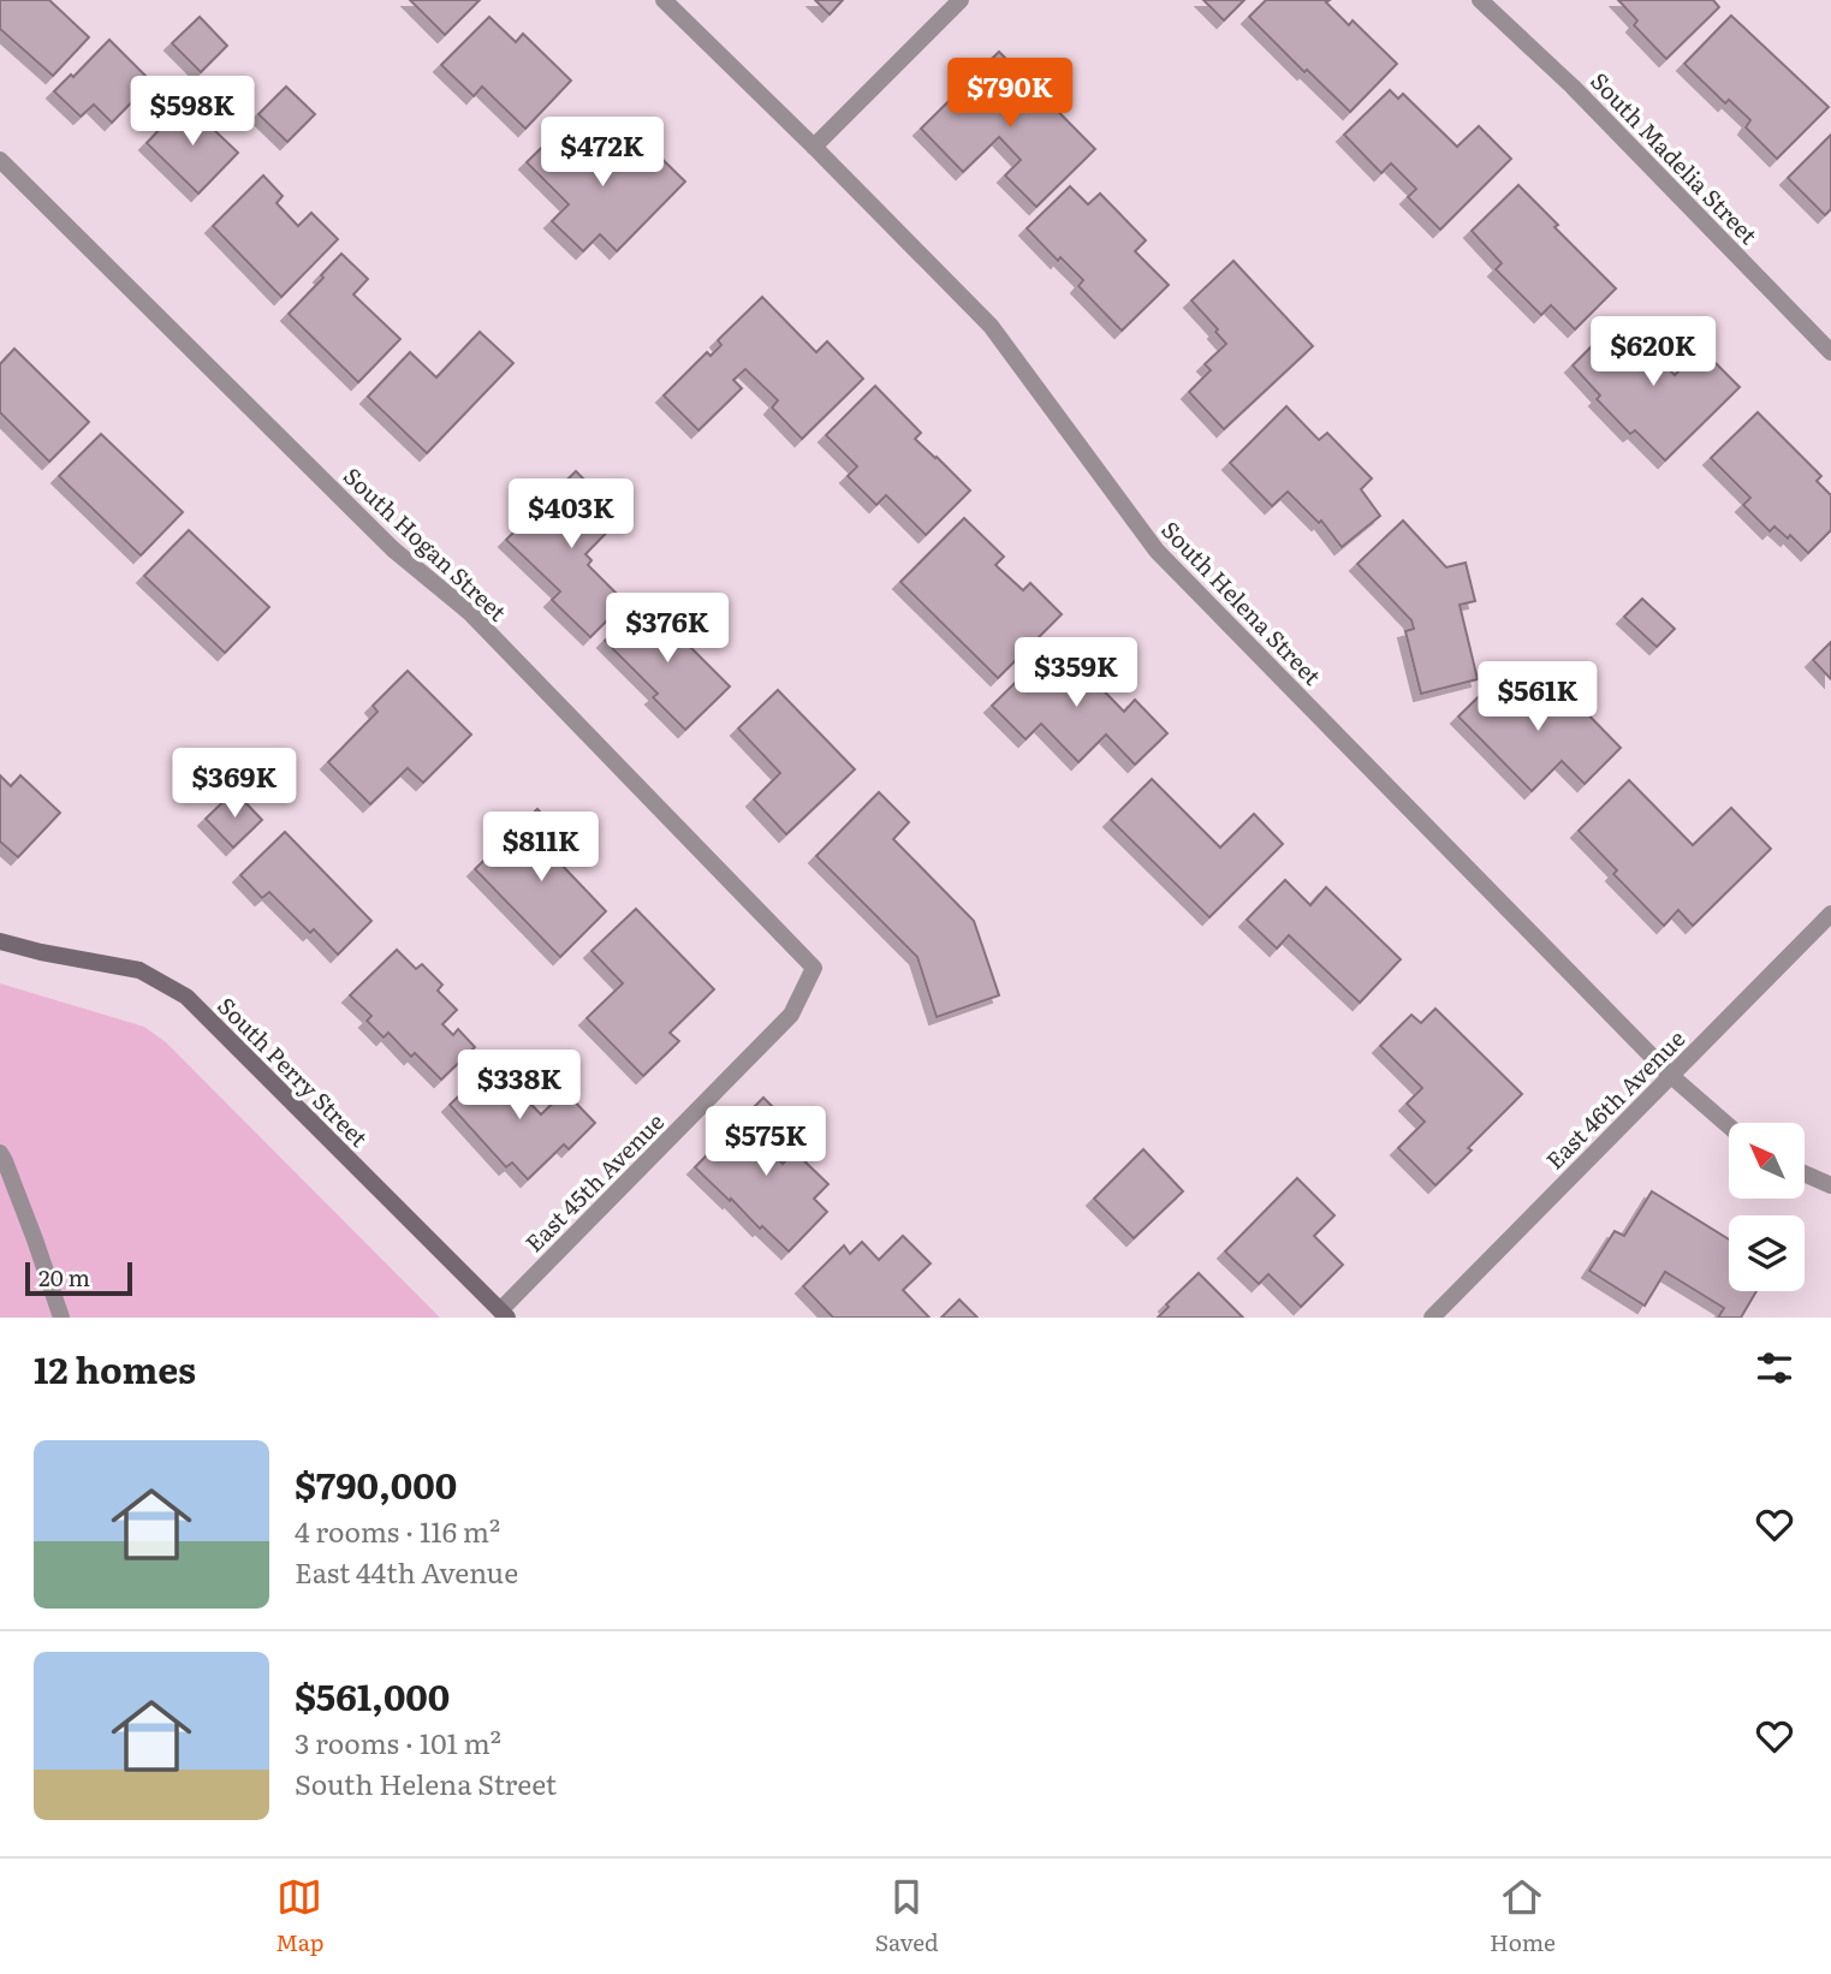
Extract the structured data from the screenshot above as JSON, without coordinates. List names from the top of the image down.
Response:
{
  "streets": {
    "street": [
      "South Madelia Street",
      "South Hogan Street",
      "South Helena Street",
      "South Perry Street",
      "East 46th Avenue",
      "East 45th Avenue"
    ]
  },
  "crossings": [
    ["South Hogan Street", "East 45th Avenue"],
    ["South Helena Street", "East 46th Avenue"],
    ["South Perry Street", "East 45th Avenue"]
  ],
  "scale_bar": "20 m",
  "north": "top left",
  "page": {
    "price": [
      "$790K",
      "$598K",
      "$472K",
      "$620K",
      "$403K",
      "$376K",
      "$359K",
      "$561K",
      "$369K",
      "$811K",
      "$338K",
      "$575K"
    ],
    "scale": "20 m",
    "heading": "12 homes",
    "list": [
      {
        "name": "$790,000",
        "note": "4 rooms · 116 m² · East 44th Avenue"
      },
      {
        "name": "$561,000",
        "note": "3 rooms · 101 m² · South Helena Street"
      }
    ],
    "tabs": ["Map", "Saved", "Home"]
  }
}
